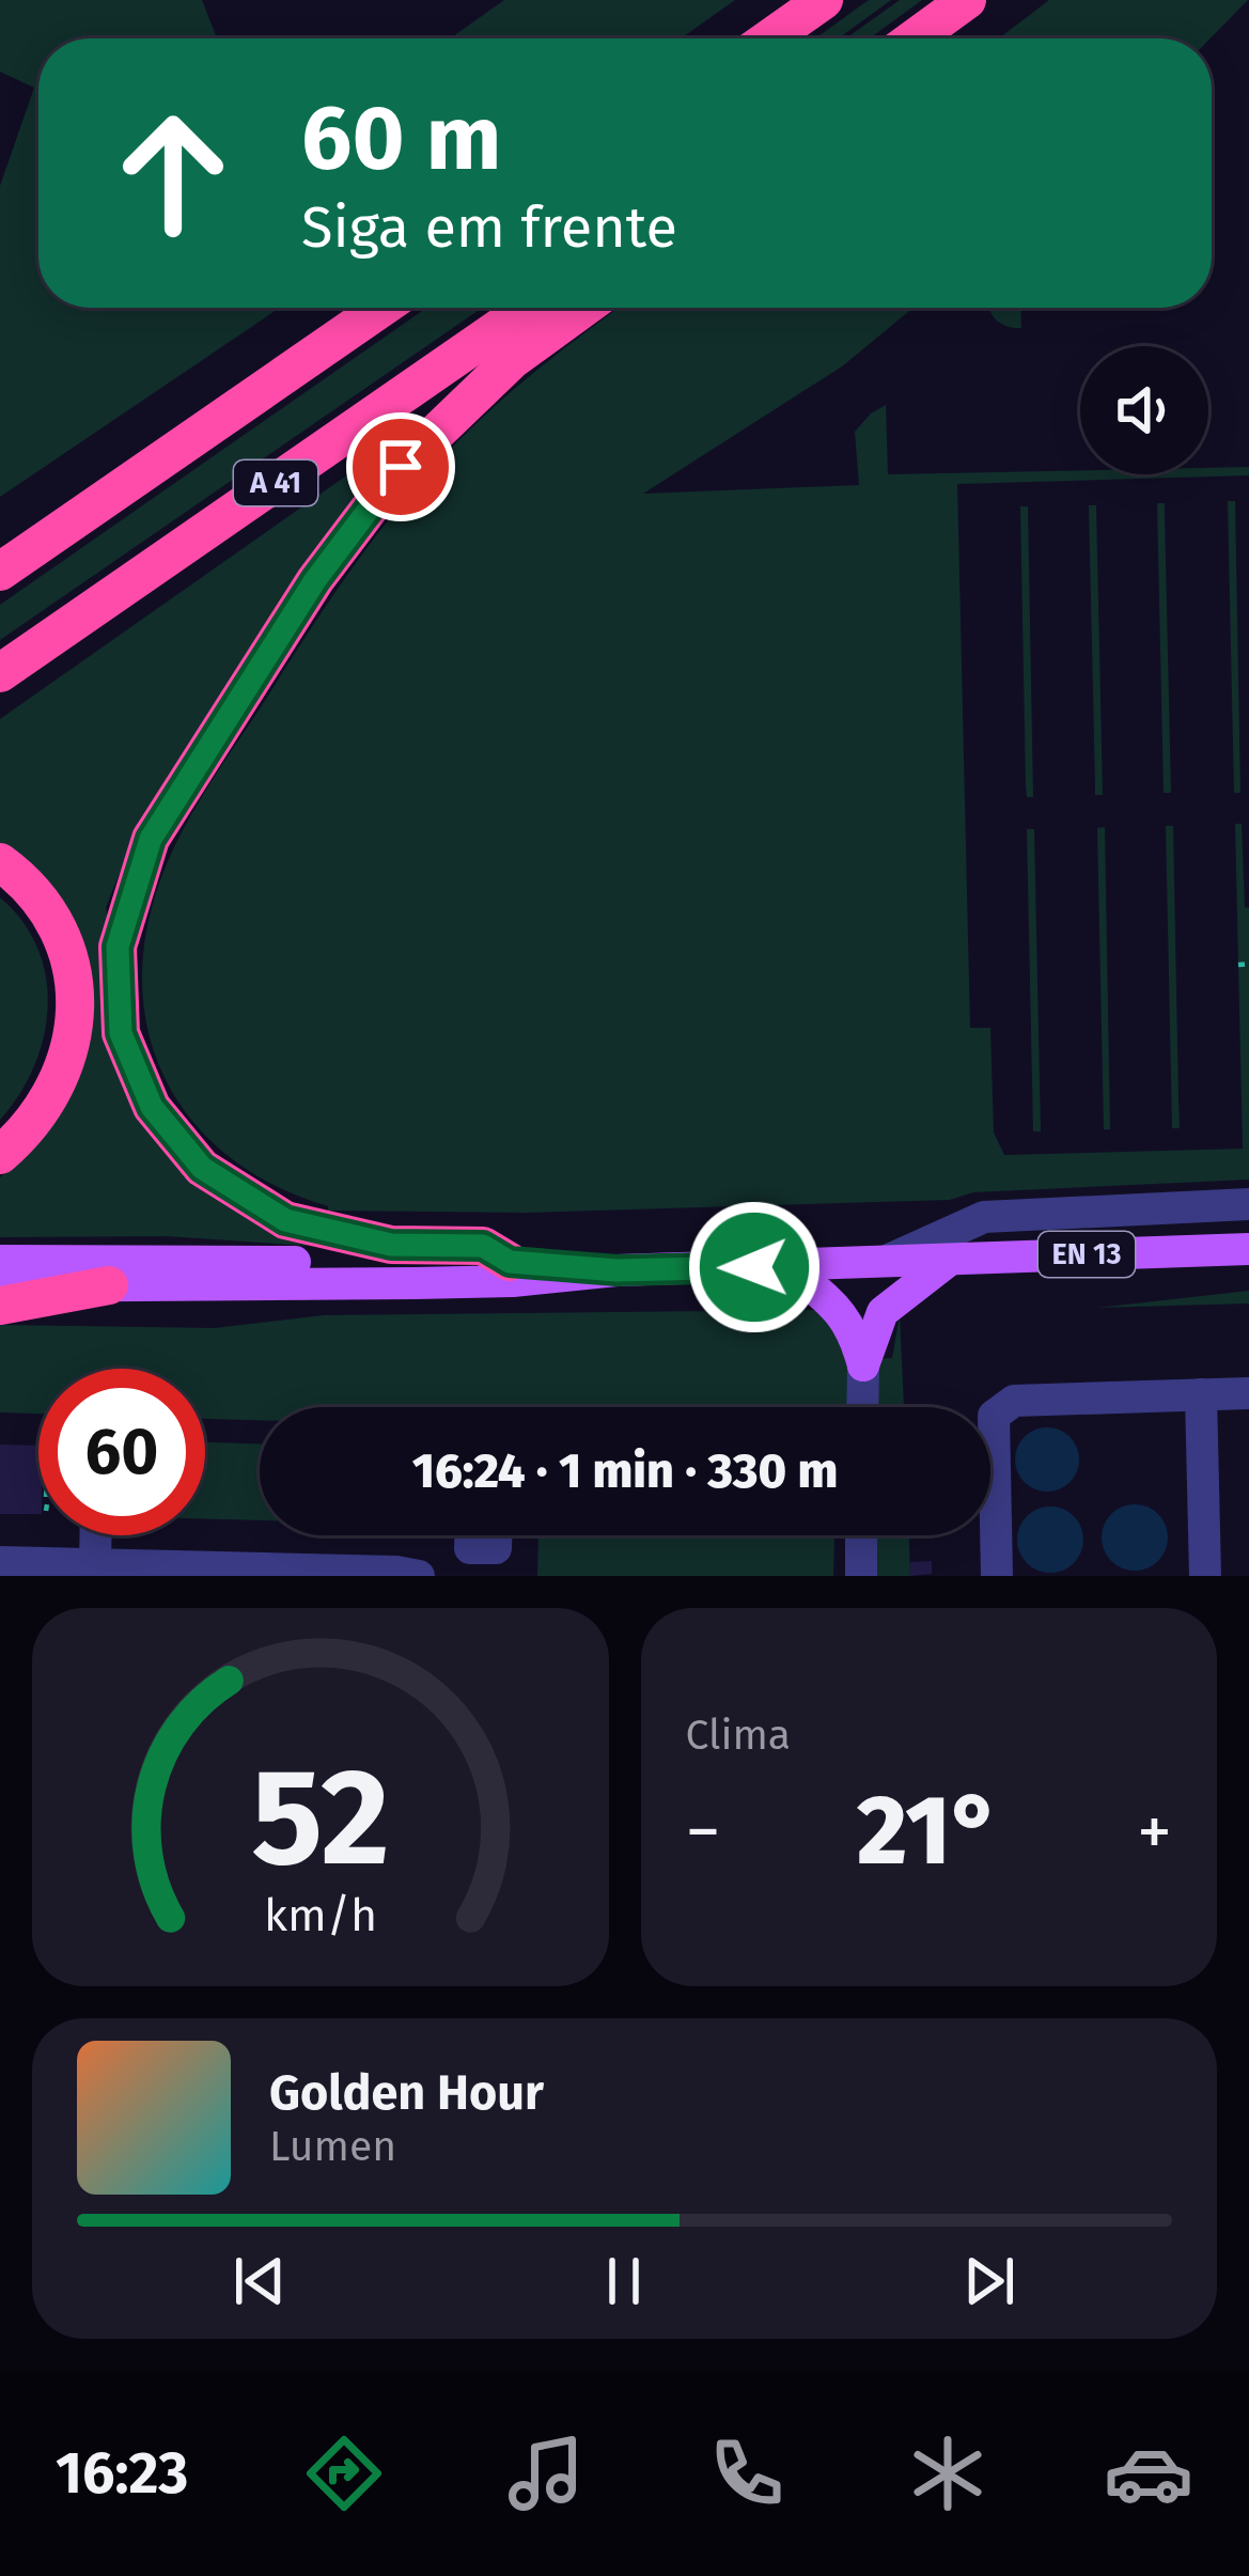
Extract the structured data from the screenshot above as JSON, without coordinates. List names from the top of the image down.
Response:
{
  "streets": {
    "highway": ["A 41"],
    "main road": ["EN 13"]
  },
  "page": {
    "turn": ["60 m", "Siga em frente"],
    "limit": "60",
    "trip": "16:24 · 1 min · 330 m",
    "tile": "Clima",
    "heat": ["−", "21°", "+"],
    "song": ["Golden Hour", "Lumen"],
    "tabs": "16:23",
    "gauge": ["52", "km/h"]
  }
}
